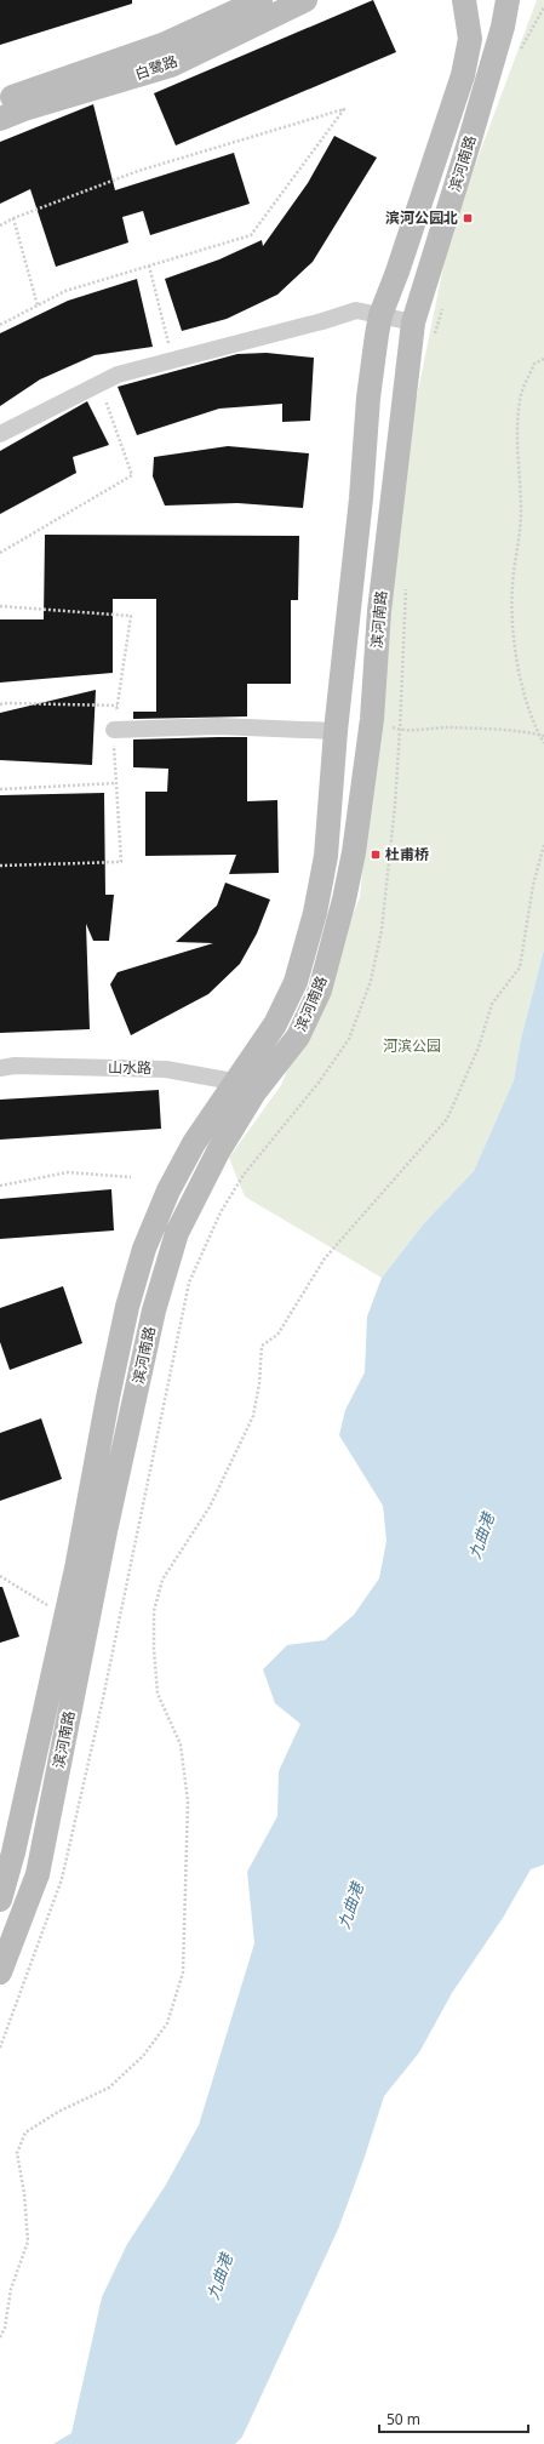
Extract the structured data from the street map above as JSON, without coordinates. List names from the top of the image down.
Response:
{
  "streets": {
    "street": ["白鹭路", "滨河南路", "山水路"]
  },
  "crossings": [
    ["滨河南路", "山水路"]
  ],
  "water": ["九曲港"],
  "parks": ["河滨公园"],
  "places": {
    "transit": ["滨河公园北", "杜甫桥"]
  },
  "scale_bar": "50 m"
}
